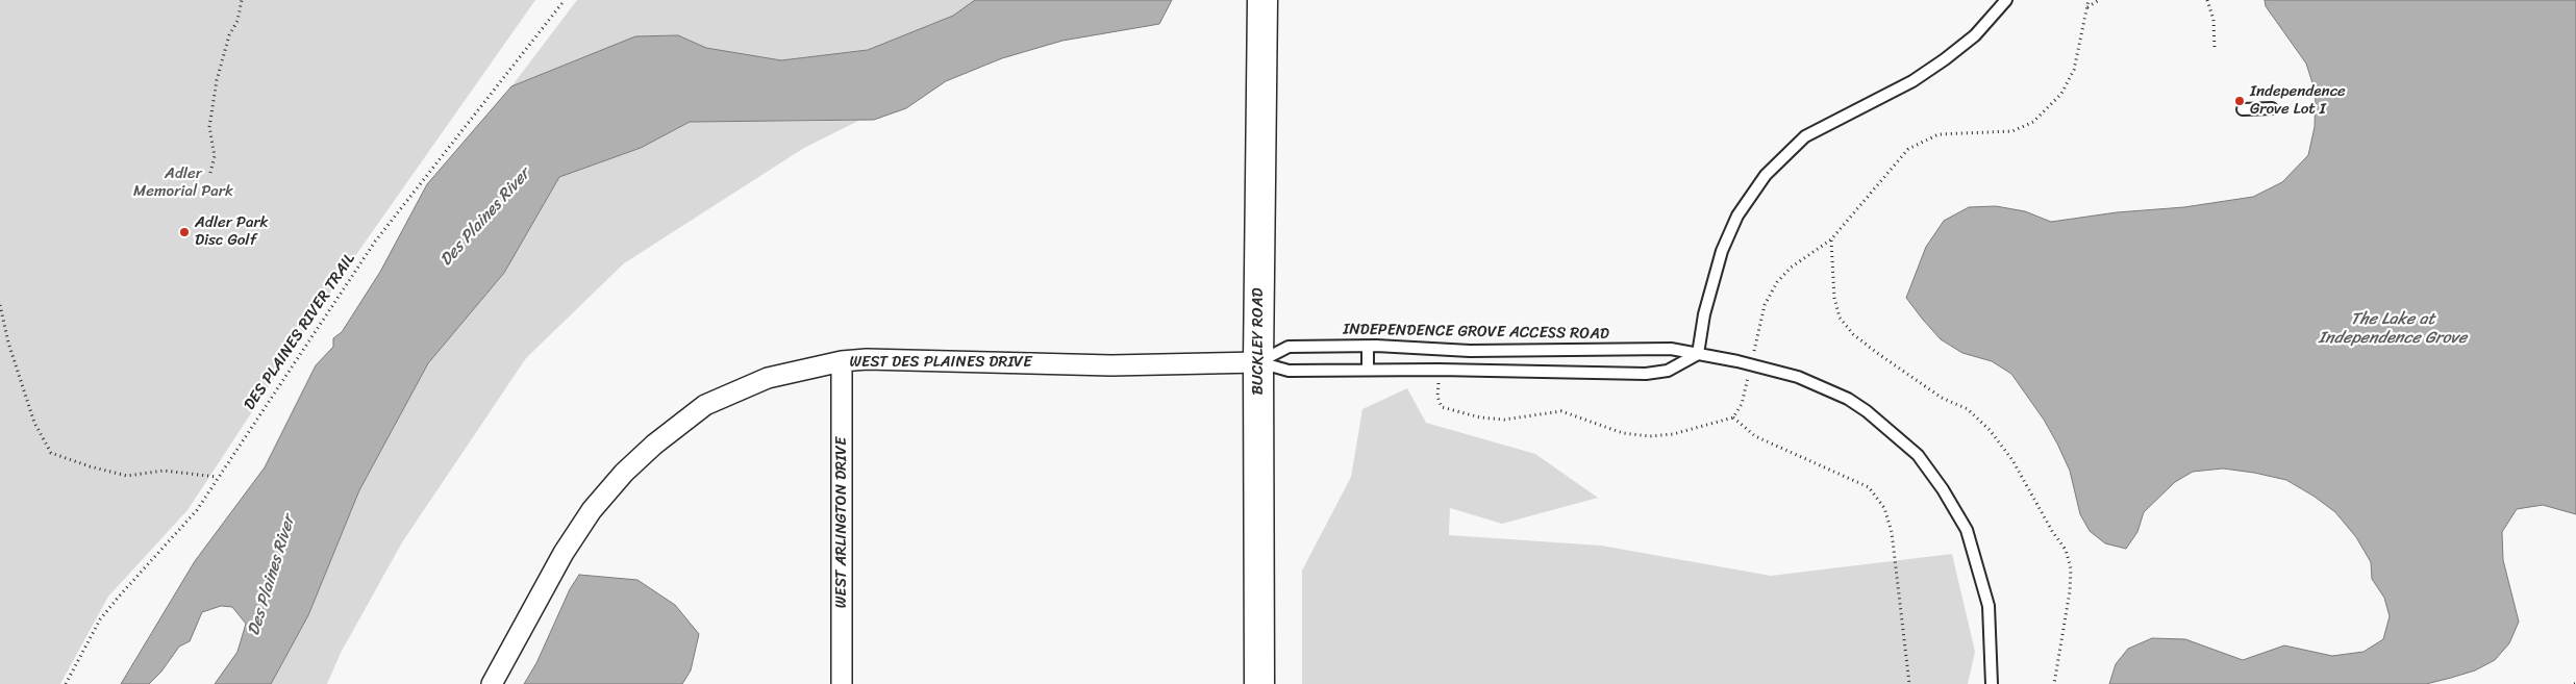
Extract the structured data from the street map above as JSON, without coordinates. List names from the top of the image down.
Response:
{
  "streets": {
    "main road": ["BUCKLEY ROAD"],
    "street": ["WEST DES PLAINES DRIVE", "WEST ARLINGTON DRIVE"],
    "lane": ["INDEPENDENCE GROVE ACCESS ROAD"],
    "path": ["DES PLAINES RIVER TRAIL"]
  },
  "crossings": [
    ["INDEPENDENCE GROVE ACCESS ROAD", "BUCKLEY ROAD"],
    ["INDEPENDENCE GROVE ACCESS ROAD", "WEST DES PLAINES DRIVE"],
    ["BUCKLEY ROAD", "WEST DES PLAINES DRIVE"],
    ["WEST DES PLAINES DRIVE", "WEST ARLINGTON DRIVE"]
  ],
  "water": ["Des Plaines River", "The Lake at Independence Grove"],
  "parks": ["Adler Memorial Park"],
  "places": ["Independence Grove Lot I", "Adler Park Disc Golf"]
}
